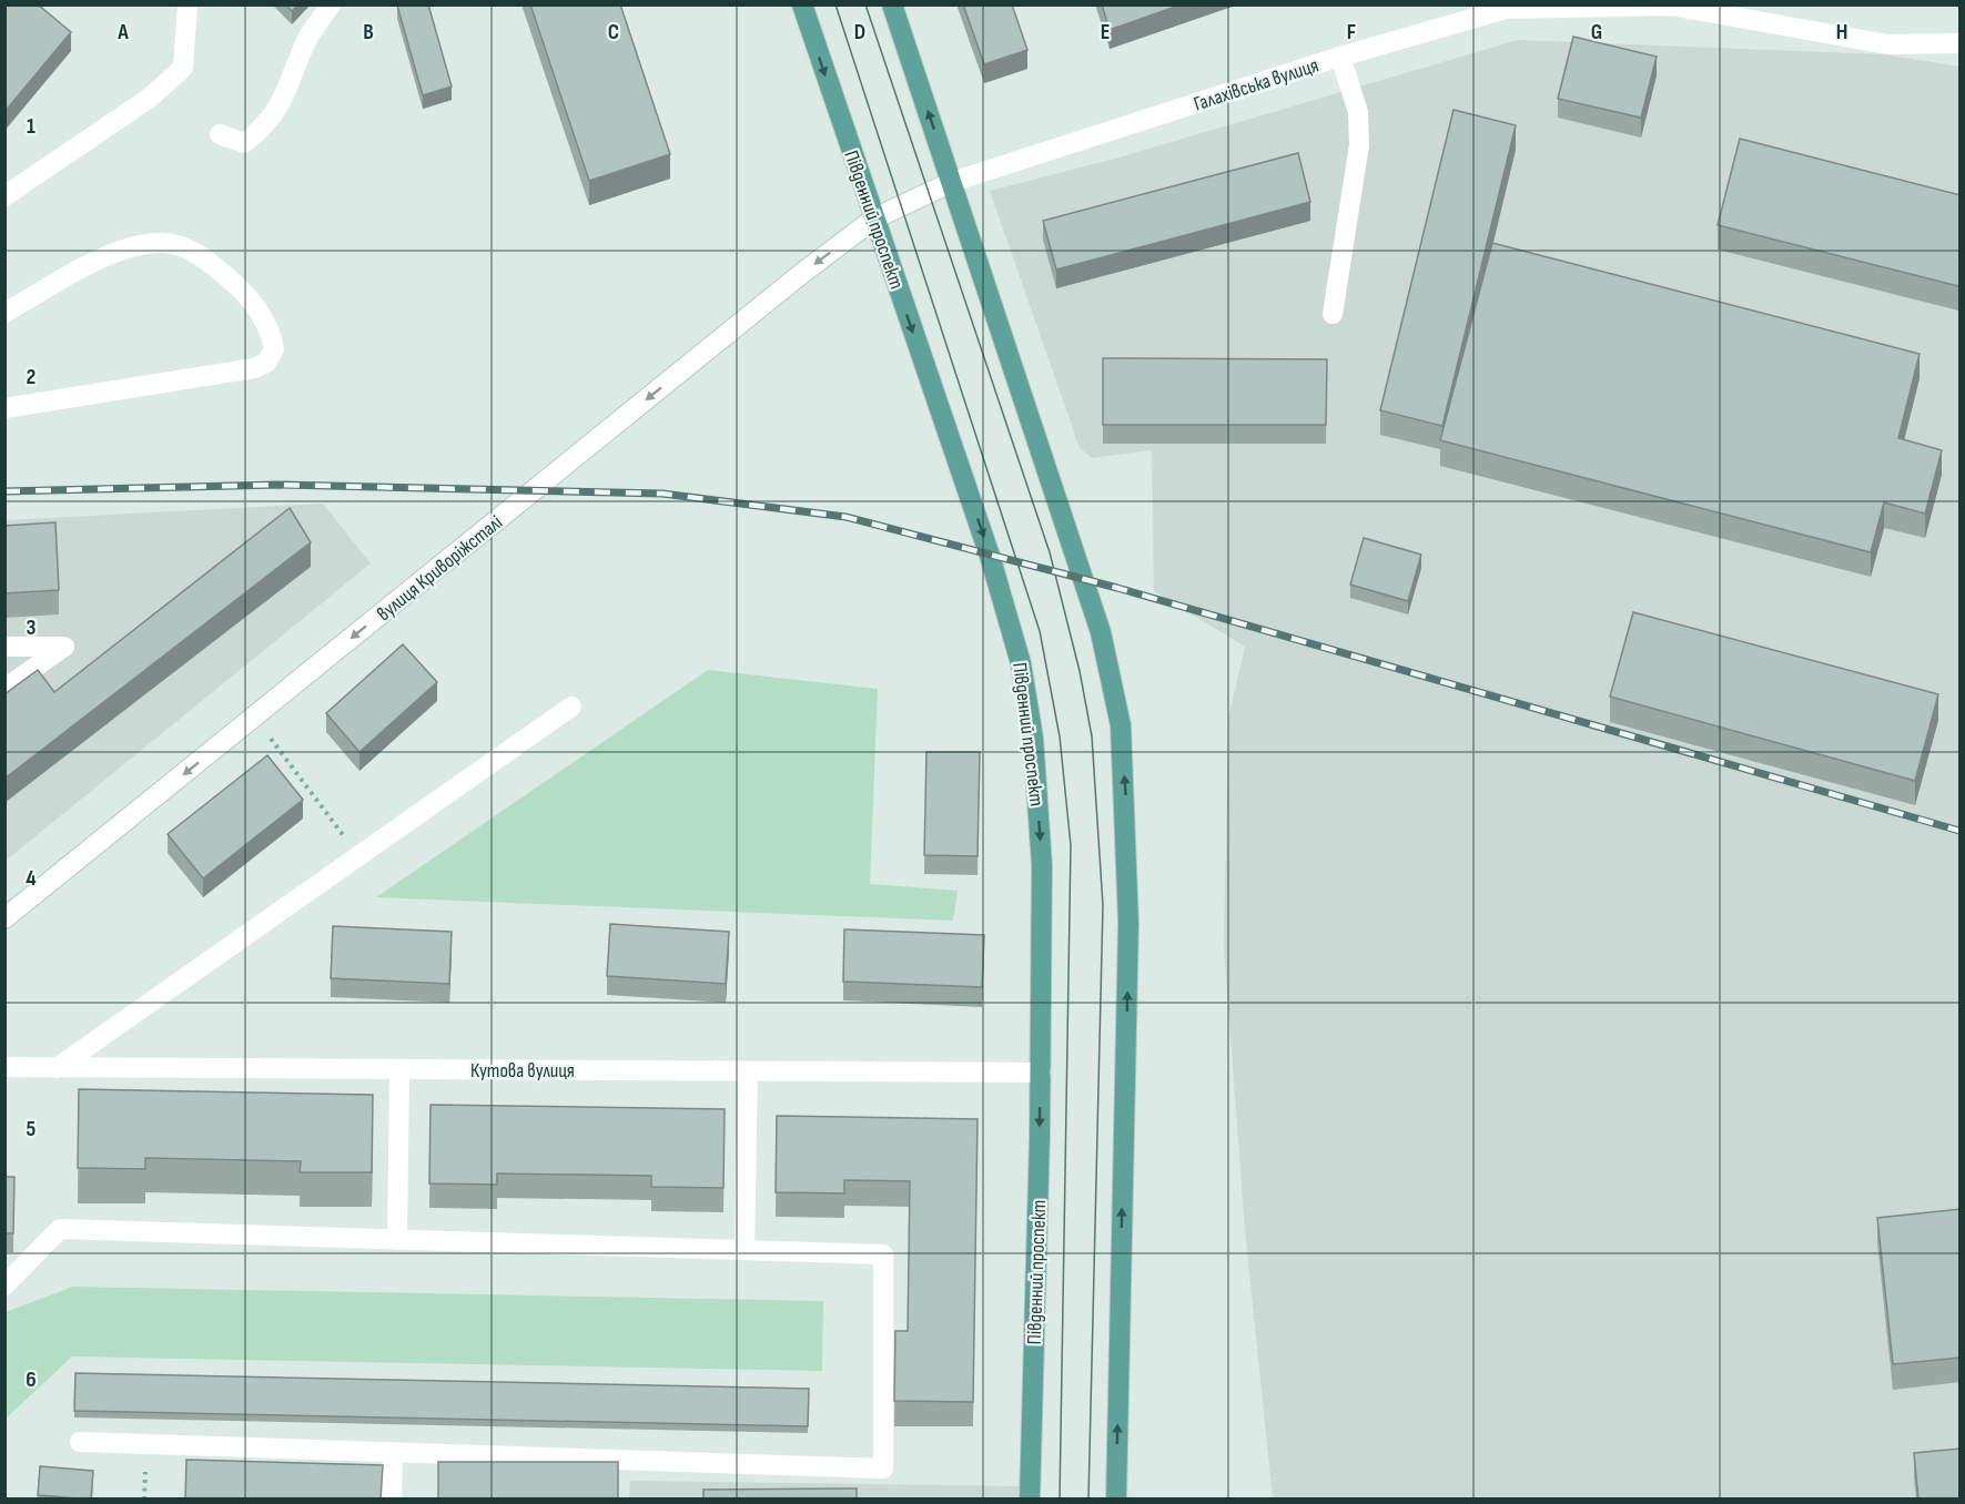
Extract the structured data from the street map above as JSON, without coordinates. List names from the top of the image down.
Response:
{
  "streets": {
    "main road": ["Південний проспект"],
    "street": ["Галахівська вулиця", "вулиця Криворіжсталі", "Кутова вулиця"]
  },
  "crossings": [
    ["Галахівська вулиця", "Південний проспект"],
    ["Галахівська вулиця", "вулиця Криворіжсталі"],
    ["Південний проспект", "вулиця Криворіжсталі"],
    ["Південний проспект", "Кутова вулиця"]
  ],
  "grid": {
    "columns": [
      "A",
      "B",
      "C",
      "D",
      "E",
      "F",
      "G",
      "H"
    ],
    "rows": [
      "1",
      "2",
      "3",
      "4",
      "5",
      "6"
    ]
  }
}
